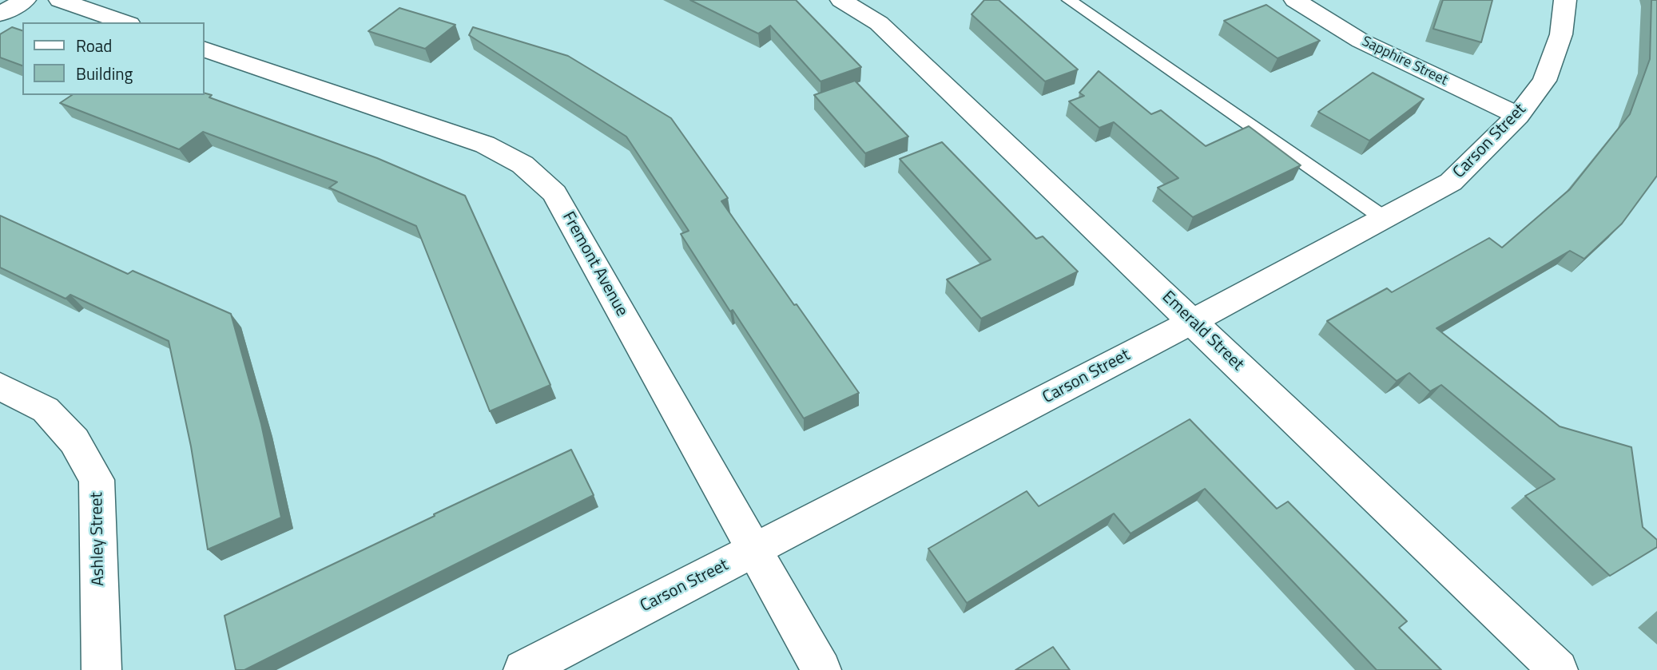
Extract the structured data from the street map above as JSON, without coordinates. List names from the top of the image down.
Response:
{
  "streets": {
    "street": [
      "Sapphire Street",
      "Carson Street",
      "Fremont Avenue",
      "Emerald Street",
      "Ashley Street"
    ]
  },
  "crossings": [
    ["Sapphire Street", "Carson Street"],
    ["Carson Street", "Fremont Avenue"],
    ["Carson Street", "Emerald Street"]
  ],
  "legend": ["Road", "Building"]
}
